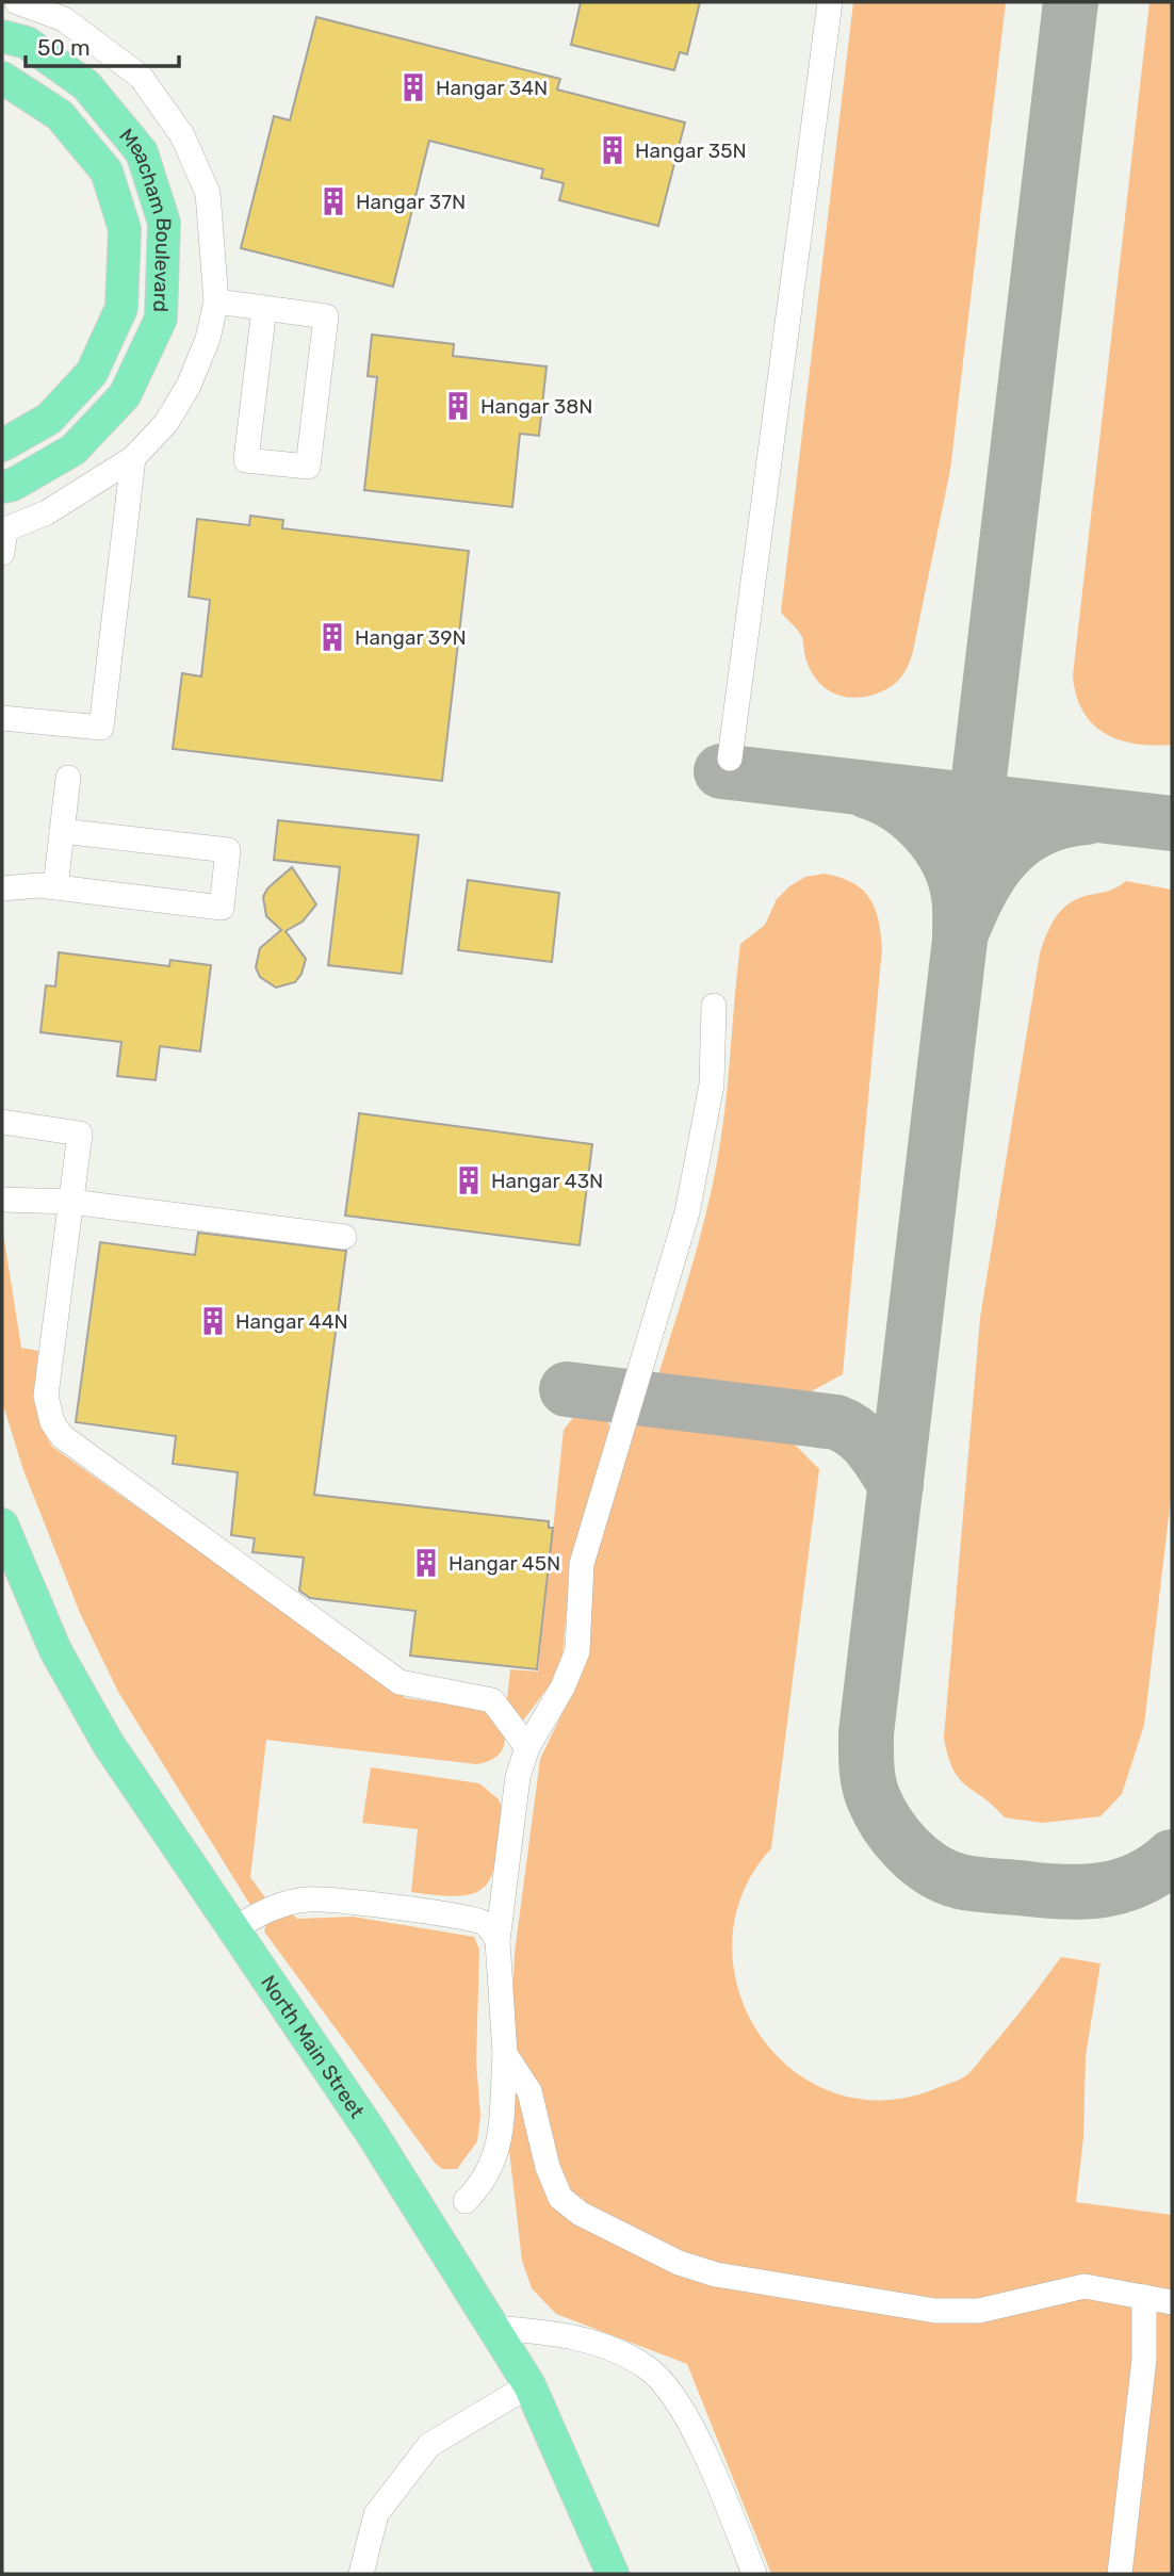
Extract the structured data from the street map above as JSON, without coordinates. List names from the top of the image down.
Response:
{
  "streets": {
    "main road": ["Meacham Boulevard", "North Main Street"]
  },
  "places": {
    "building": [
      "Hangar 34N",
      "Hangar 35N",
      "Hangar 37N",
      "Hangar 38N",
      "Hangar 39N",
      "Hangar 43N",
      "Hangar 44N",
      "Hangar 45N"
    ]
  },
  "scale_bar": "50 m"
}
